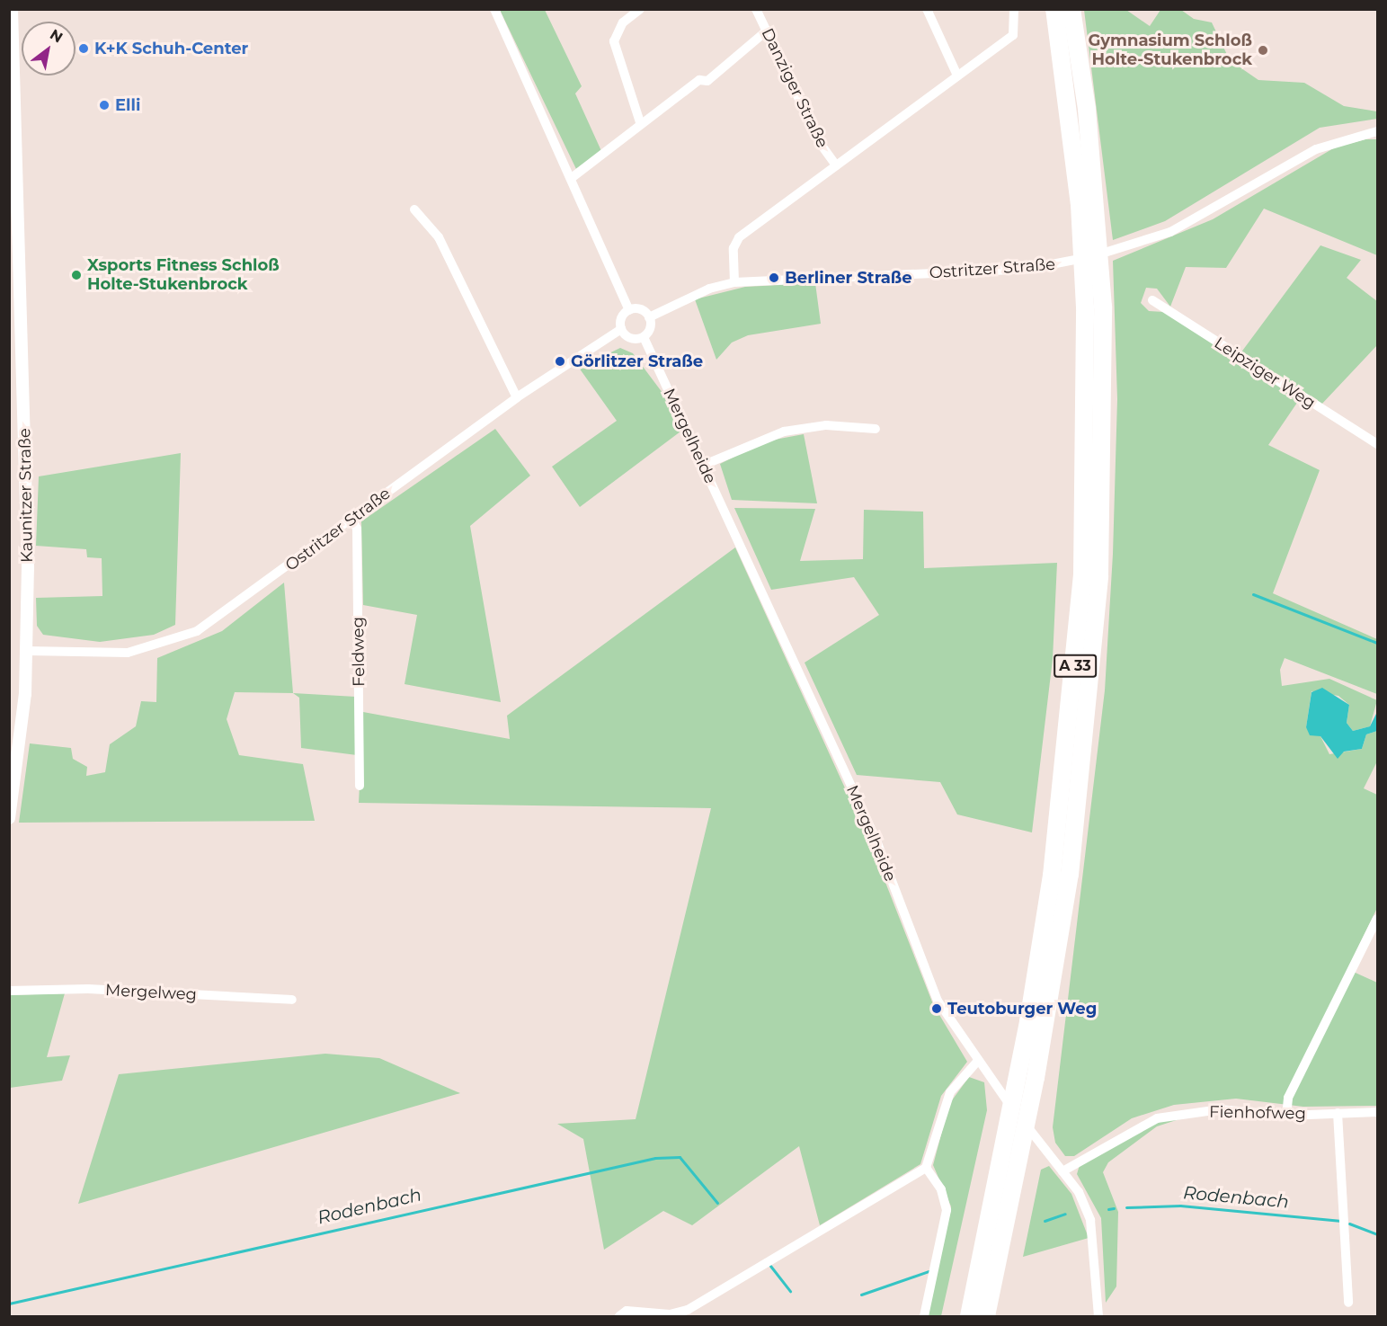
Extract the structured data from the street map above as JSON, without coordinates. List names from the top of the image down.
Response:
{
  "streets": {
    "highway": ["A 33"],
    "street": [
      "Danziger Straße",
      "Ostritzer Straße",
      "Leipziger Weg",
      "Mergelheide",
      "Kaunitzer Straße",
      "Feldweg",
      "Mergelweg",
      "Fienhofweg"
    ]
  },
  "crossings": [
    ["Ostritzer Straße", "Mergelheide"],
    ["Ostritzer Straße", "Kaunitzer Straße"],
    ["Ostritzer Straße", "Feldweg"],
    ["Mergelheide", "Fienhofweg"]
  ],
  "water": ["Rodenbach"],
  "places": [
    "K+K Schuh-Center",
    "Gymnasium Schloß Holte-Stukenbrock",
    "Elli",
    "Xsports Fitness Schloß Holte-Stukenbrock",
    "Berliner Straße",
    "Görlitzer Straße",
    "Teutoburger Weg"
  ],
  "north": "top right"
}
